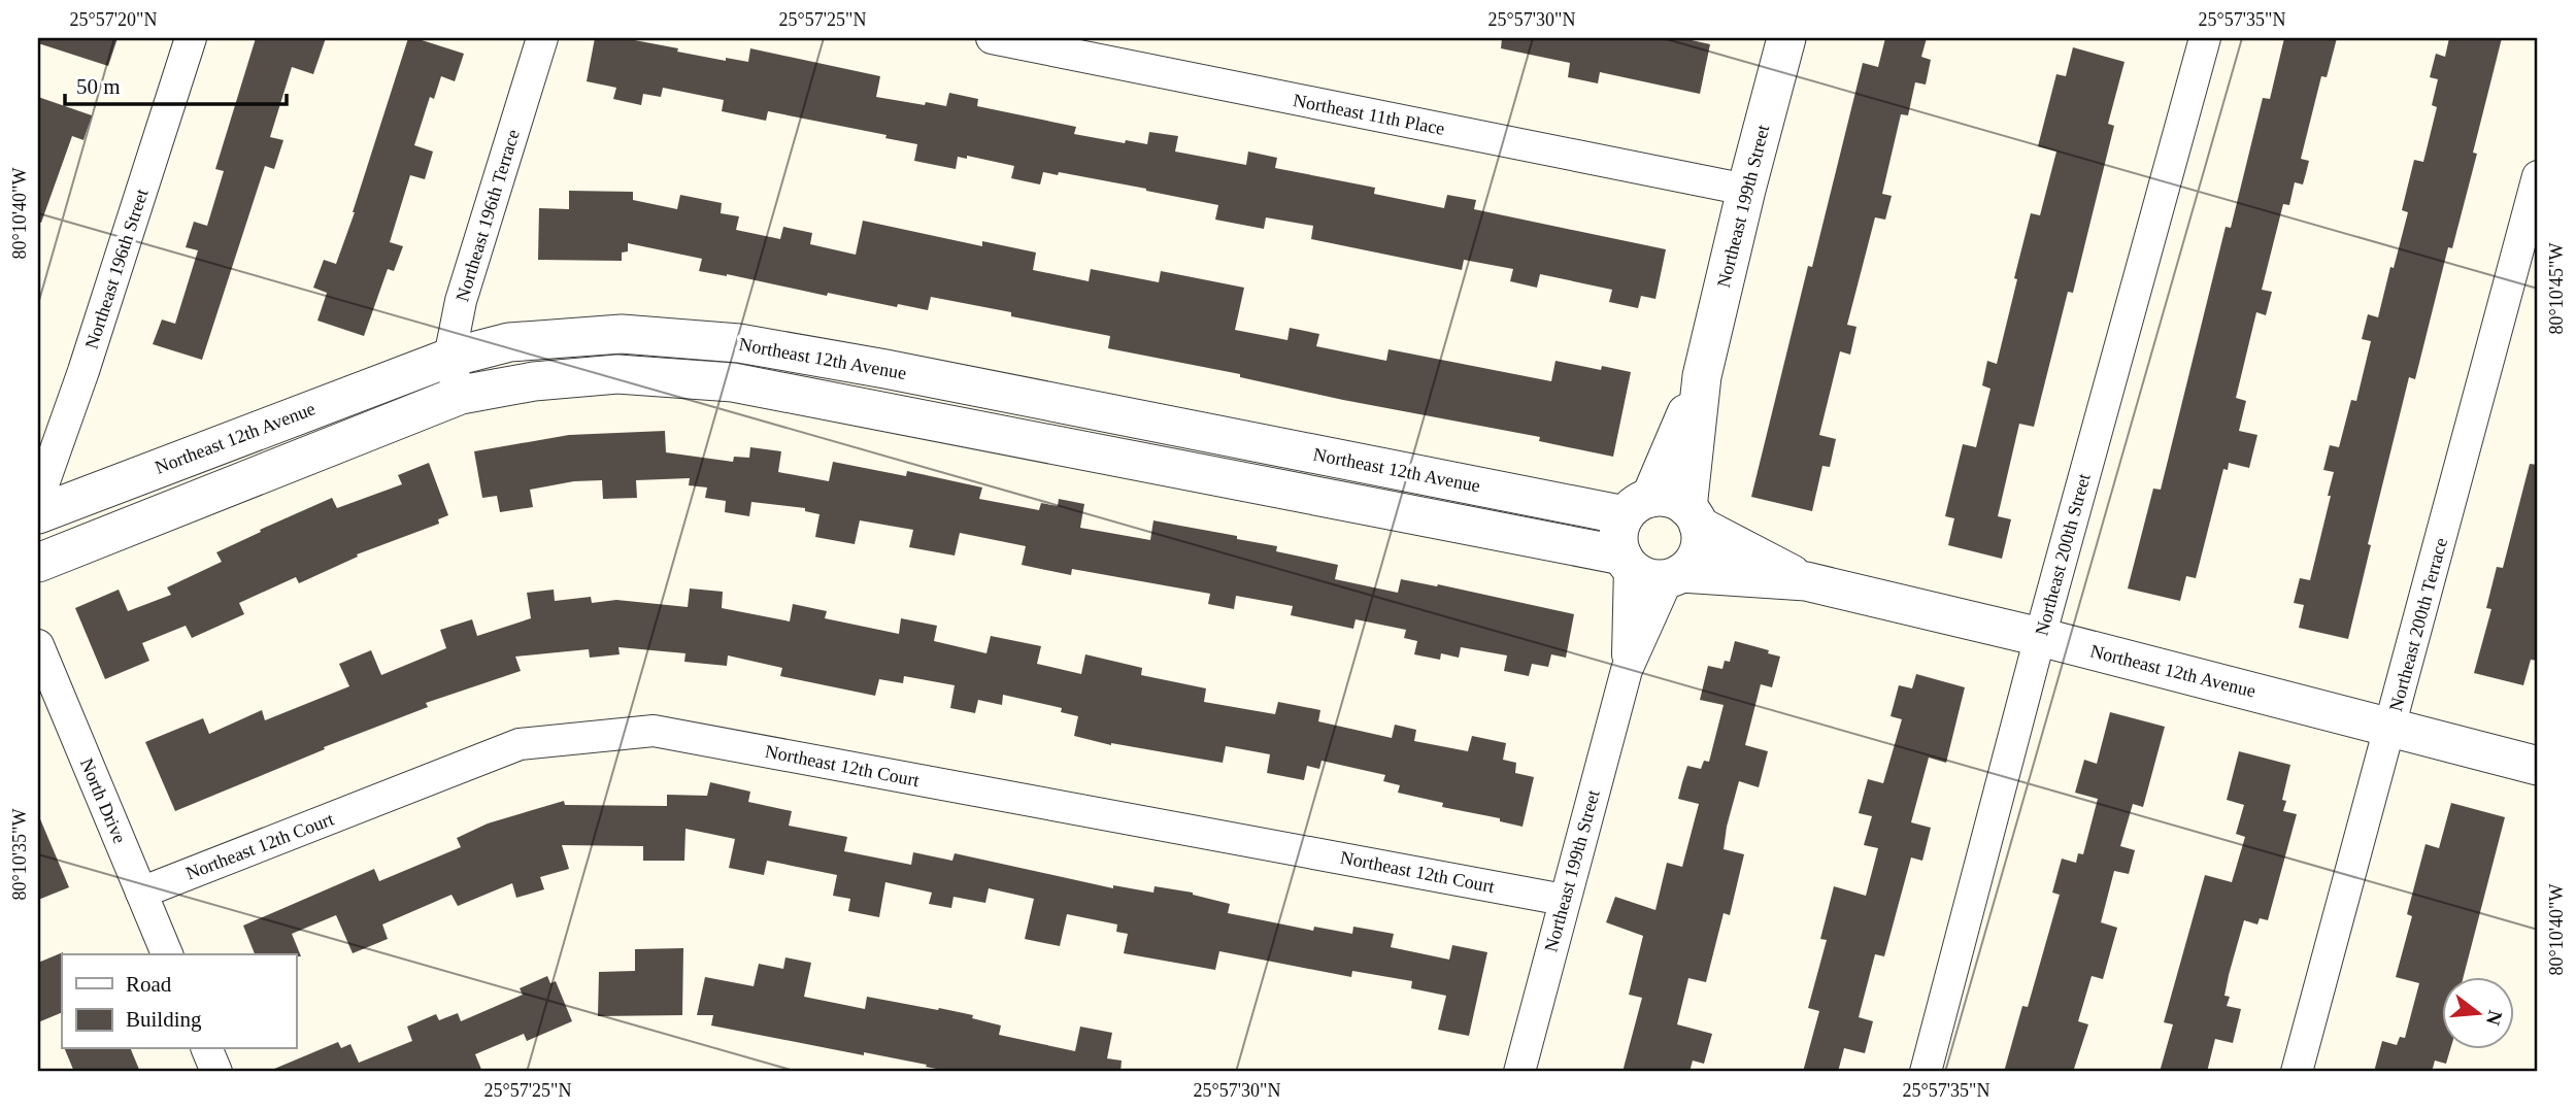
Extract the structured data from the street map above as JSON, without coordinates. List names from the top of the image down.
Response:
{
  "streets": {
    "street": [
      "Northeast 11th Place",
      "Northeast 199th Street",
      "Northeast 196th Terrace",
      "Northeast 196th Street",
      "Northeast 12th Avenue",
      "Northeast 200th Street",
      "Northeast 200th Terrace",
      "Northeast 12th Court",
      "North Drive"
    ]
  },
  "crossings": [
    ["Northeast 11th Place", "Northeast 199th Street"],
    ["Northeast 199th Street", "Northeast 12th Avenue"],
    ["Northeast 199th Street", "Northeast 12th Court"],
    ["Northeast 196th Terrace", "Northeast 12th Avenue"],
    ["Northeast 12th Avenue", "Northeast 200th Street"],
    ["Northeast 12th Avenue", "Northeast 200th Terrace"],
    ["Northeast 12th Court", "North Drive"]
  ],
  "legend": ["Road", "Building"],
  "scale_bar": "50 m",
  "north": "right",
  "coordinates": [
    "25°57'20\"N",
    "25°57'25\"N",
    "25°57'30\"N",
    "25°57'35\"N",
    "80°10'40\"W",
    "80°10'45\"W",
    "80°10'35\"W"
  ]
}
